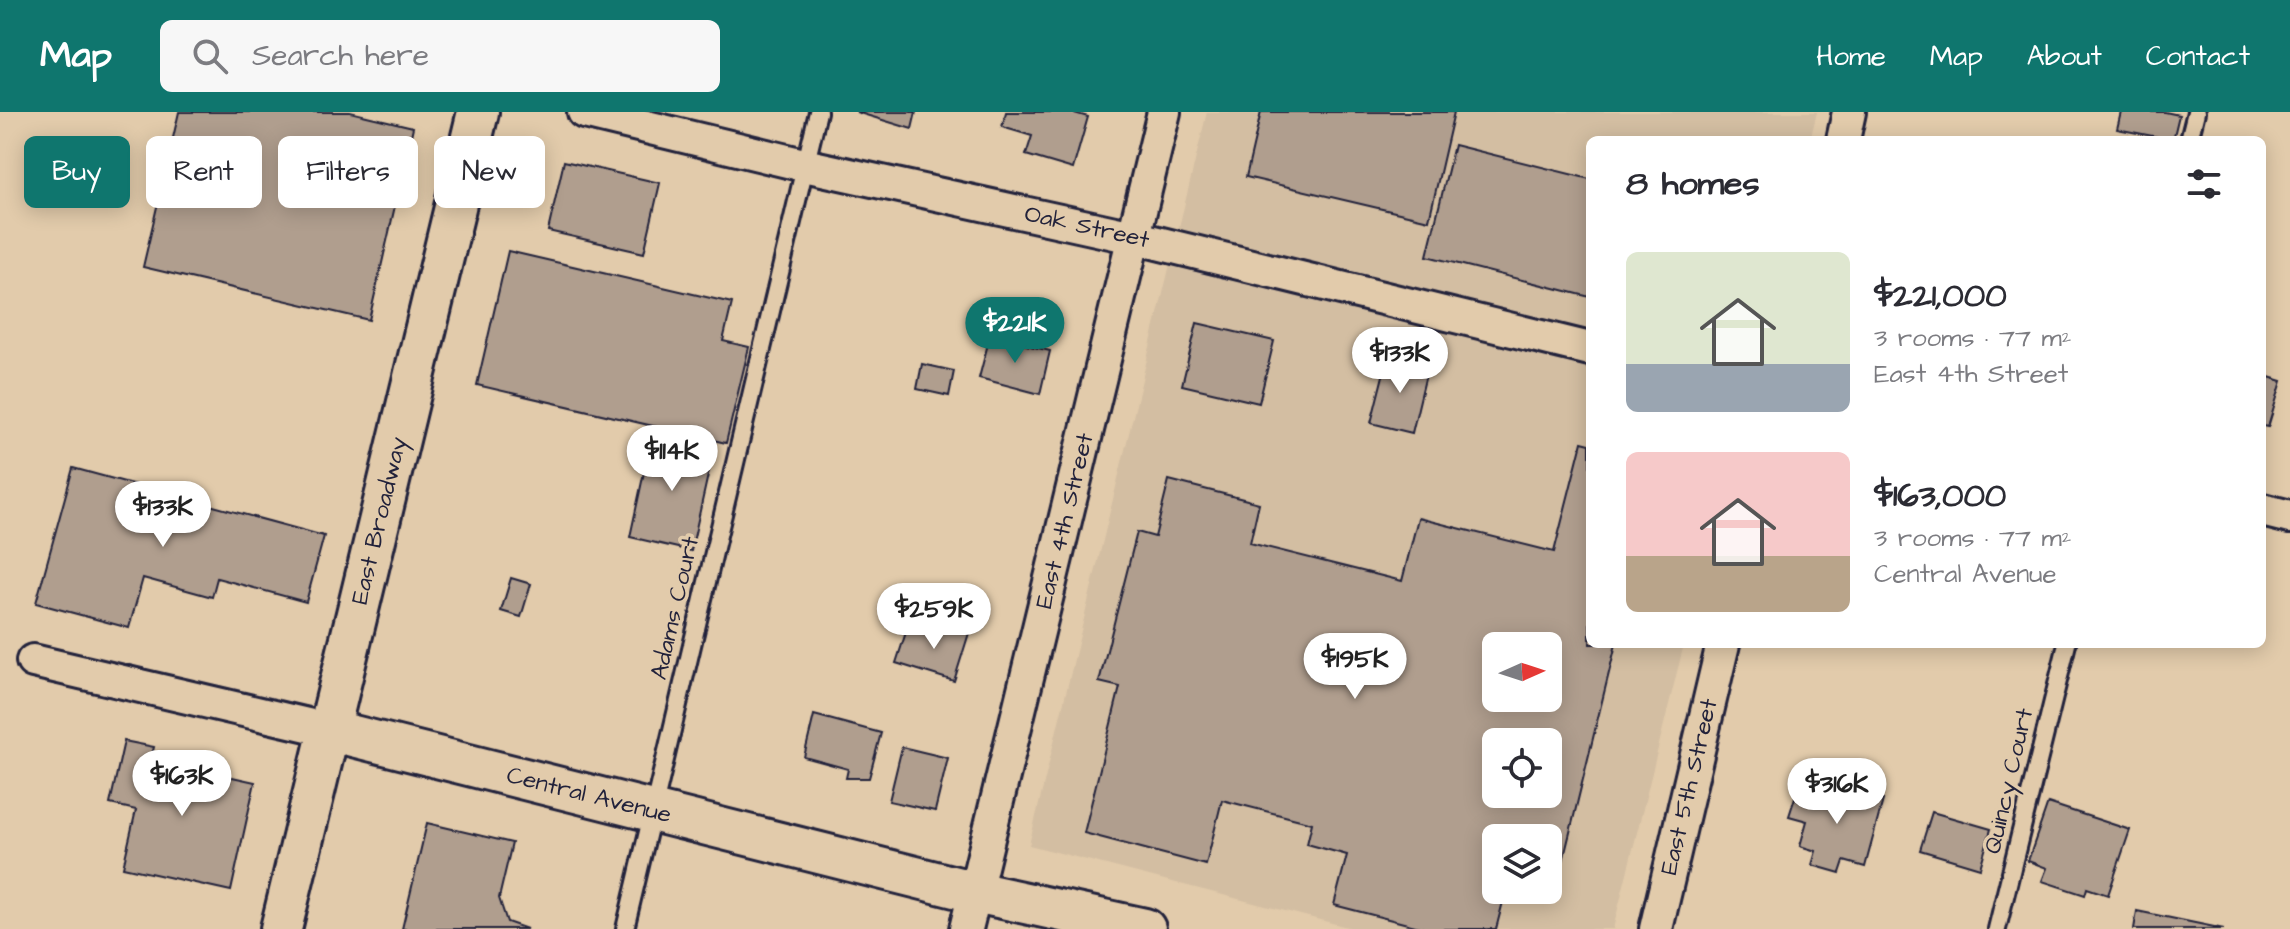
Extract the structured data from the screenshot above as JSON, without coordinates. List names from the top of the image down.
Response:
{
  "streets": {
    "street": [
      "Oak Street",
      "East Broadway",
      "East 4th Street",
      "East 5th Street",
      "Central Avenue"
    ],
    "lane": ["Adams Court", "Quincy Court"]
  },
  "crossings": [
    ["Oak Street", "East 4th Street"],
    ["Oak Street", "Adams Court"],
    ["East Broadway", "Central Avenue"],
    ["East 4th Street", "Central Avenue"],
    ["Adams Court", "Central Avenue"]
  ],
  "north": "right",
  "page": {
    "header": "Map",
    "search": "Search here",
    "nav": [
      "Home",
      "Map",
      "About",
      "Contact"
    ],
    "chip": [
      "Buy",
      "Rent",
      "Filters",
      "New"
    ],
    "heading": "8 homes",
    "list": [
      {
        "name": "$221,000",
        "note": "3 rooms · 77 m² · East 4th Street"
      },
      {
        "name": "$163,000",
        "note": "3 rooms · 77 m² · Central Avenue"
      }
    ],
    "price": [
      "$221K",
      "$133K",
      "$114K",
      "$133K",
      "$259K",
      "$195K",
      "$163K",
      "$316K"
    ]
  }
}
